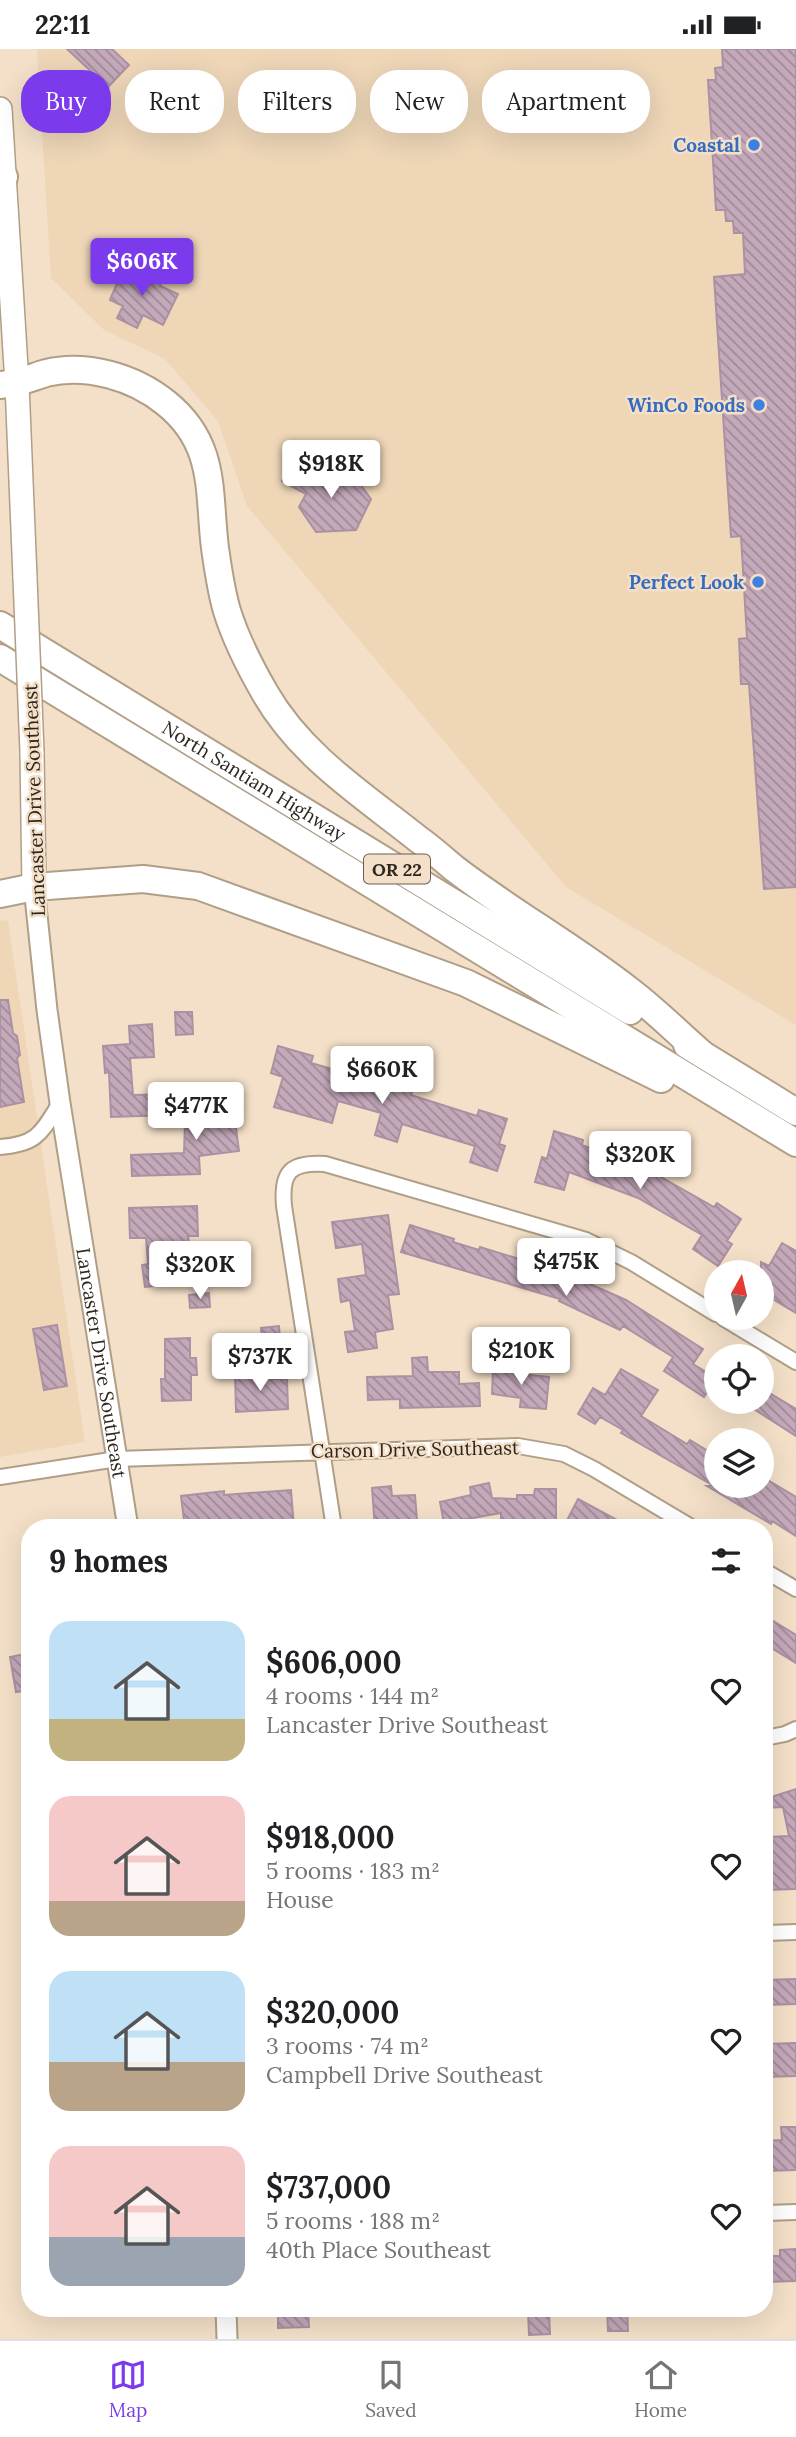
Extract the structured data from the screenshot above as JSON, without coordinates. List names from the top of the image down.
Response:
{
  "streets": {
    "highway": ["North Santiam Highway", "OR 22"],
    "main road": ["Lancaster Drive Southeast"],
    "street": ["Carson Drive Southeast"]
  },
  "crossings": [
    ["Lancaster Drive Southeast", "Carson Drive Southeast"]
  ],
  "places": ["Coastal", "WinCo Foods", "Perfect Look"],
  "north": "top",
  "page": {
    "status": "22:11",
    "chip": [
      "Buy",
      "Rent",
      "Filters",
      "New",
      "Apartment"
    ],
    "price": [
      "$606K",
      "$918K",
      "$660K",
      "$477K",
      "$320K",
      "$475K",
      "$320K",
      "$210K",
      "$737K"
    ],
    "heading": "9 homes",
    "list": [
      {
        "name": "$606,000",
        "note": "4 rooms · 144 m² · Lancaster Drive Southeast"
      },
      {
        "name": "$918,000",
        "note": "5 rooms · 183 m² · House"
      },
      {
        "name": "$320,000",
        "note": "3 rooms · 74 m² · Campbell Drive Southeast"
      },
      {
        "name": "$737,000",
        "note": "5 rooms · 188 m² · 40th Place Southeast"
      }
    ],
    "tabs": ["Map", "Saved", "Home"]
  }
}
